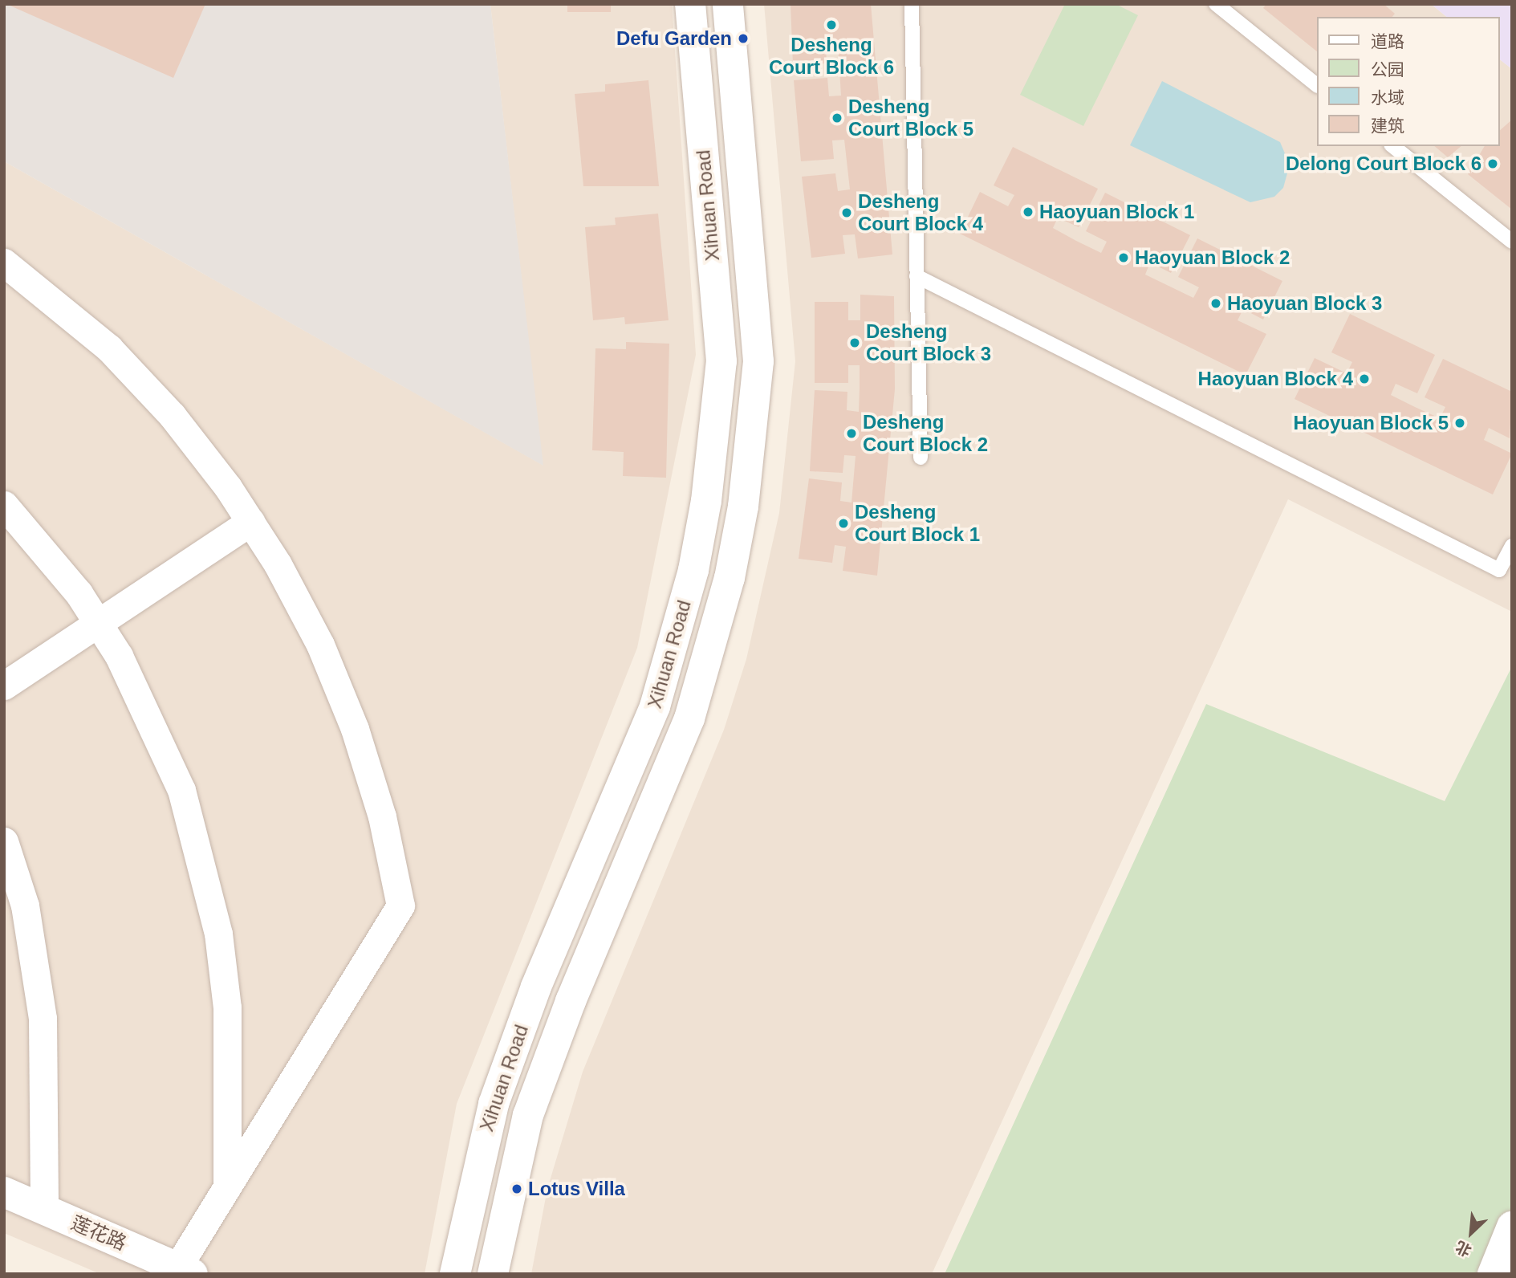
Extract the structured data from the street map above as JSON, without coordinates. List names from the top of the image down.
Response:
{
  "streets": {
    "main road": ["Xihuan Road", "莲花路"]
  },
  "places": [
    "Desheng Court Block 6",
    "Defu Garden",
    "Desheng Court Block 5",
    "Delong Court Block 6",
    "Haoyuan Block 1",
    "Desheng Court Block 4",
    "Haoyuan Block 2",
    "Haoyuan Block 3",
    "Desheng Court Block 3",
    "Haoyuan Block 4",
    "Haoyuan Block 5",
    "Desheng Court Block 2",
    "Desheng Court Block 1",
    "Lotus Villa"
  ],
  "legend": [
    "道路",
    "公园",
    "水域",
    "建筑"
  ],
  "north": "bottom left"
}
